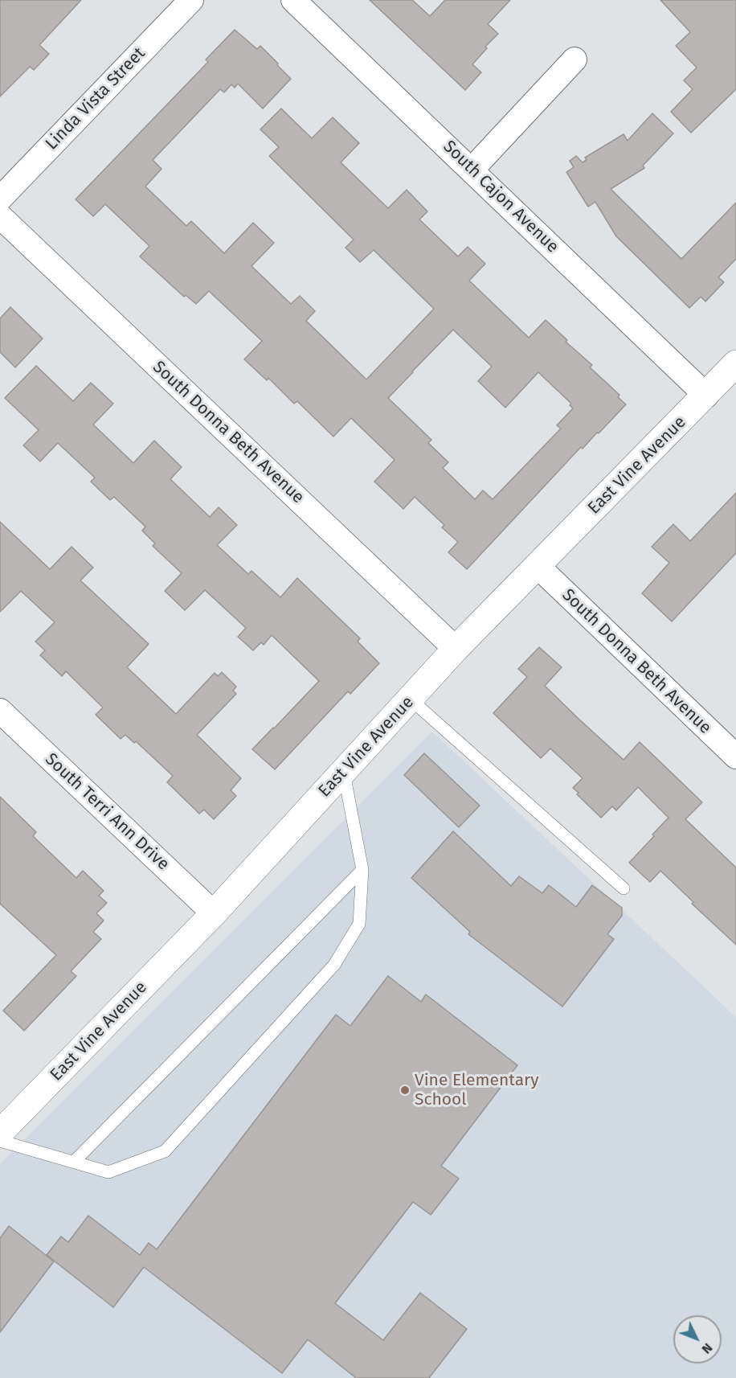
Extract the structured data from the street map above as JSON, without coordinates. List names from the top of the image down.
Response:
{
  "streets": {
    "street": [
      "Linda Vista Street",
      "South Cajon Avenue",
      "South Donna Beth Avenue",
      "East Vine Avenue",
      "South Terri Ann Drive"
    ]
  },
  "crossings": [
    ["South Cajon Avenue", "East Vine Avenue"],
    ["South Donna Beth Avenue", "East Vine Avenue"],
    ["East Vine Avenue", "South Terri Ann Drive"]
  ],
  "places": ["Vine Elementary School"],
  "north": "bottom right"
}
